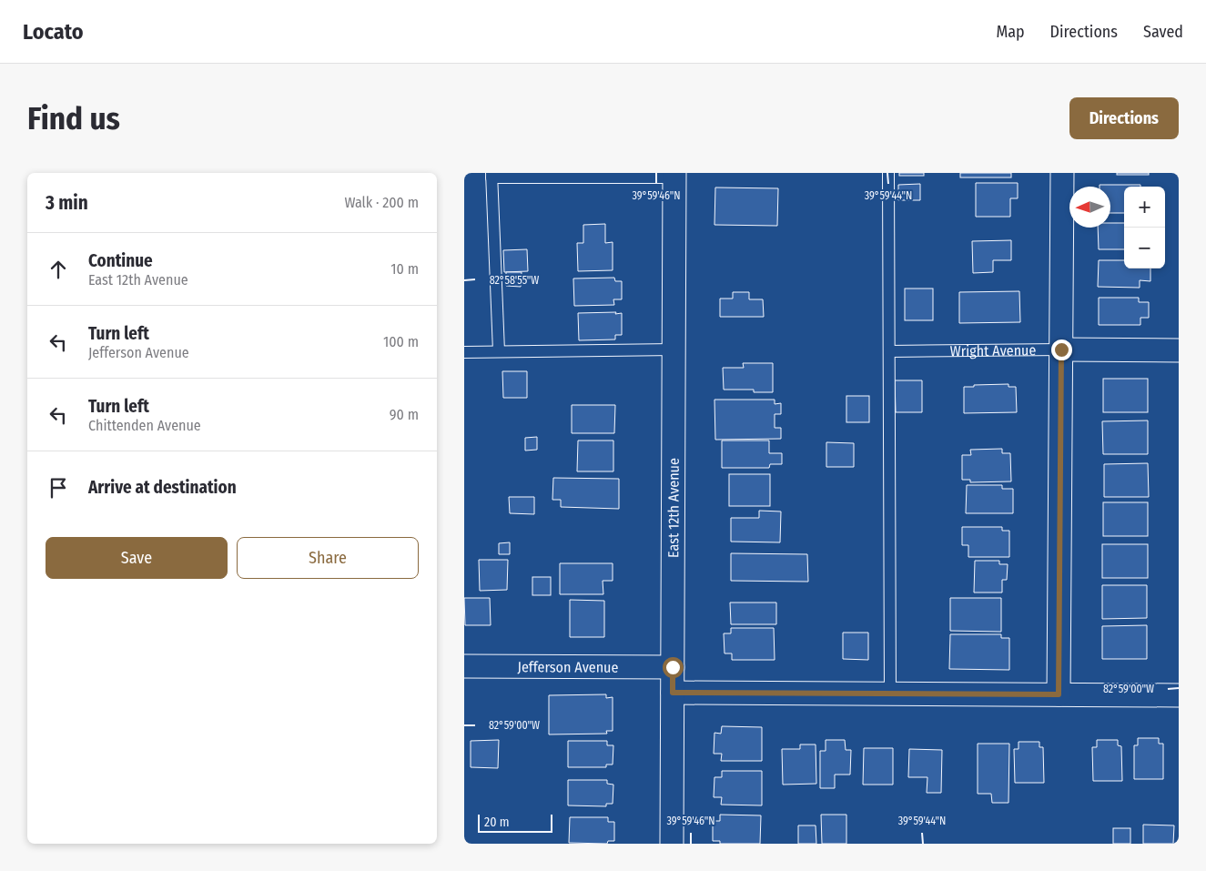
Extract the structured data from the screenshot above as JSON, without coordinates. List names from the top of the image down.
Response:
{
  "streets": {
    "street": ["Wright Avenue", "East 12th Avenue", "Jefferson Avenue"]
  },
  "crossings": [
    ["East 12th Avenue", "Jefferson Avenue"]
  ],
  "scale_bar": "20 m",
  "north": "left",
  "page": {
    "header": "Locato",
    "nav": ["Map", "Directions", "Saved"],
    "buttons": [
      "Directions",
      ["Save", "Share"]
    ],
    "title": "Find us",
    "heading": ["3 min", "Walk · 200 m"],
    "map_buttons": ["+", "−"],
    "list": [
      ["Continue", "East 12th Avenue", "10 m"],
      ["Turn left", "Jefferson Avenue", "100 m"],
      ["Turn left", "Chittenden Avenue", "90 m"],
      "Arrive at destination"
    ],
    "scale": "20 m"
  },
  "coordinates": [
    "39°59'46\"N",
    "39°59'44\"N",
    "82°58'55\"W",
    "82°59'00\"W"
  ]
}
